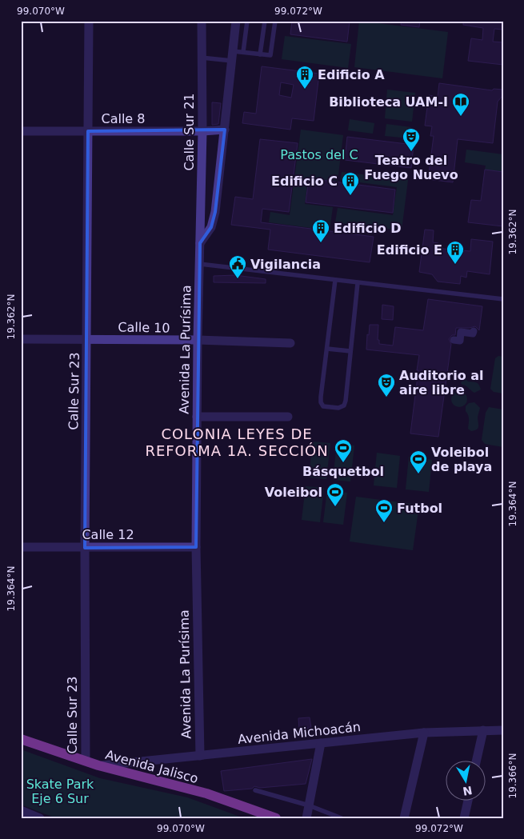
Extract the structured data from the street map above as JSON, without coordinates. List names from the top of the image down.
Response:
{
  "streets": {
    "main road": ["Avenida Jalisco"],
    "street": [
      "Calle 8",
      "Calle Sur 21",
      "Calle 10",
      "Avenida La Purísima",
      "Calle Sur 23",
      "Calle 12",
      "Avenida Michoacán"
    ]
  },
  "crossings": [
    ["Calle 8", "Calle Sur 21"],
    ["Calle 8", "Calle Sur 23"],
    ["Calle Sur 21", "Avenida La Purísima"],
    ["Calle 10", "Avenida La Purísima"],
    ["Calle 10", "Calle Sur 23"],
    ["Avenida La Purísima", "Calle 12"],
    ["Avenida La Purísima", "Avenida Michoacán"],
    ["Calle Sur 23", "Calle 12"],
    ["Calle Sur 23", "Avenida Jalisco"],
    ["Avenida Michoacán", "Avenida Jalisco"]
  ],
  "districts": ["COLONIA LEYES DE REFORMA 1A. SECCIÓN"],
  "parks": ["Pastos del C", "Skate Park Eje 6 Sur"],
  "places": {
    "building": [
      "Edificio A",
      "Edificio C",
      "Edificio D",
      "Edificio E"
    ],
    "library": ["Biblioteca UAM-I"],
    "theatre": ["Teatro del Fuego Nuevo", "Auditorio al aire libre"],
    "public building": ["Vigilancia"],
    "sports": [
      "Básquetbol",
      "Voleibol de playa",
      "Voleibol",
      "Futbol"
    ]
  },
  "north": "bottom",
  "coordinates": [
    "99.070°W",
    "99.072°W",
    "19.362°N",
    "19.364°N",
    "19.366°N"
  ]
}
